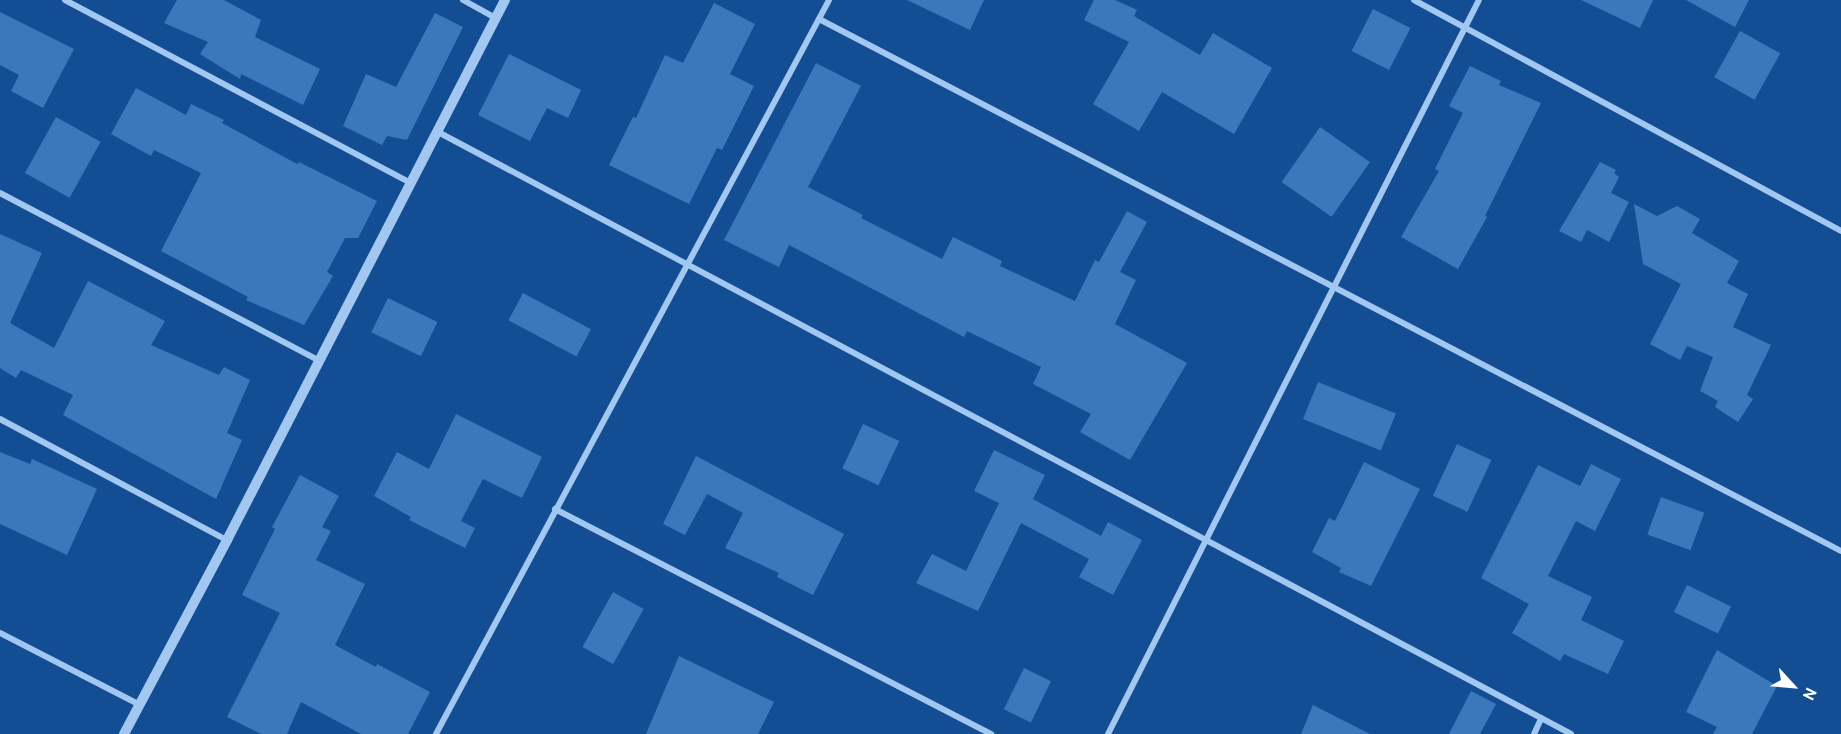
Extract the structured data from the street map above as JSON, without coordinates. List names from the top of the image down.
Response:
{
  "north": "bottom right"
}
